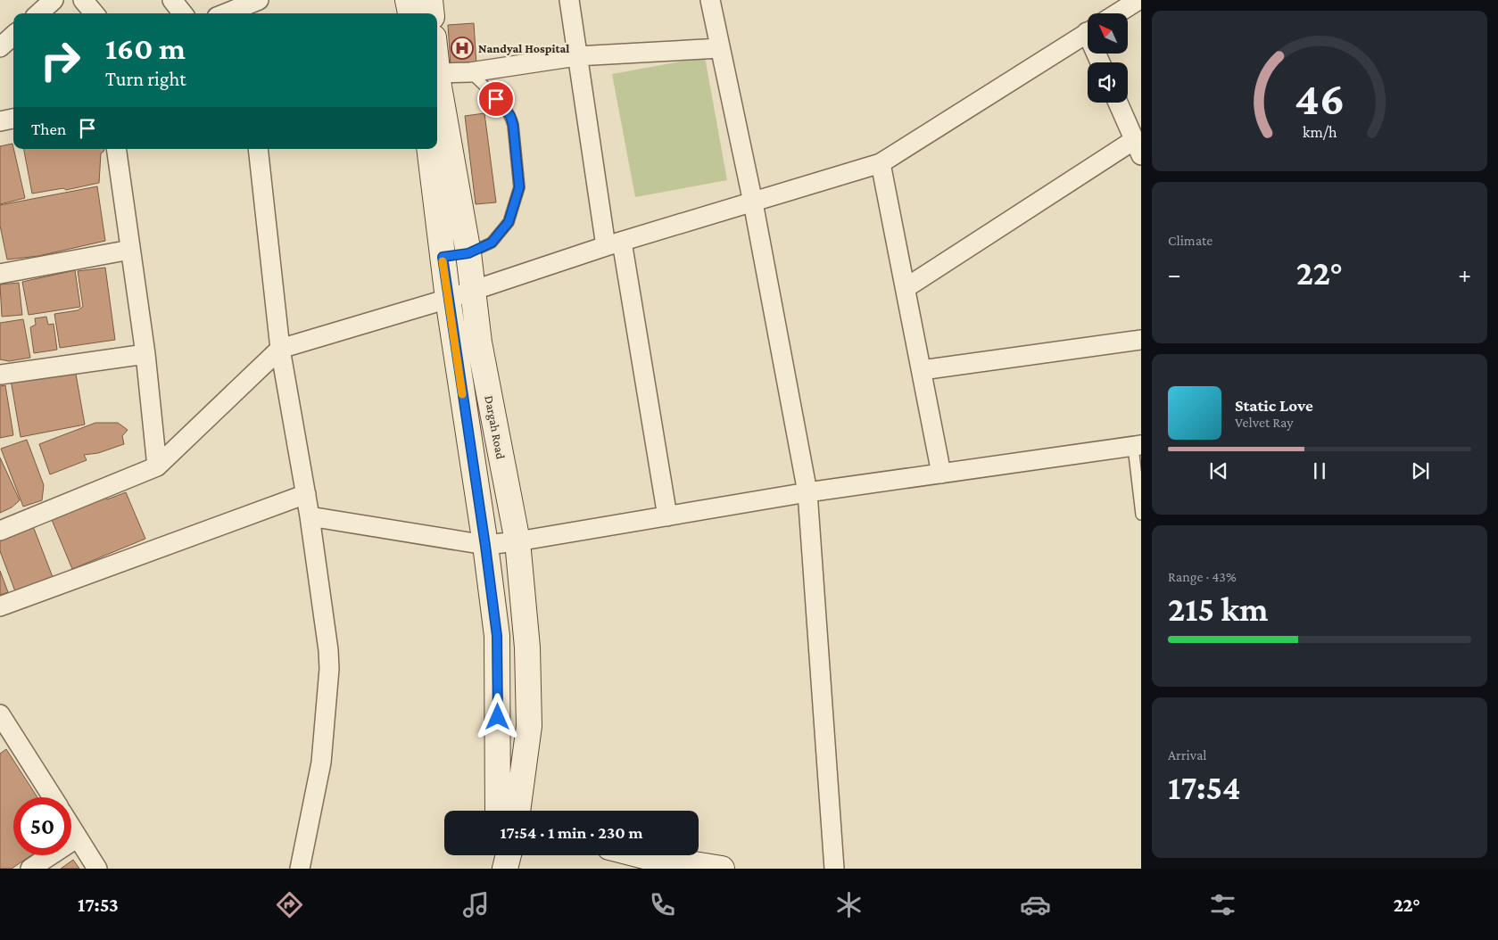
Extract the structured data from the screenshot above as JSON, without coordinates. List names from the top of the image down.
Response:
{
  "streets": {
    "main road": ["Dargah Road"]
  },
  "places": {
    "hospital": ["Nandyal Hospital"]
  },
  "north": "top left",
  "page": {
    "turn": ["160 m", "Turn right"],
    "then": "Then",
    "tile": [
      "Climate",
      ["Range · 43%", "215 km"],
      ["Arrival", "17:54"]
    ],
    "heat": ["−", "22°", "+"],
    "song": ["Static Love", "Velvet Ray"],
    "limit": "50",
    "trip": "17:54 · 1 min · 230 m",
    "tabs": ["17:53", "22°"],
    "gauge": ["46", "km/h"]
  }
}
